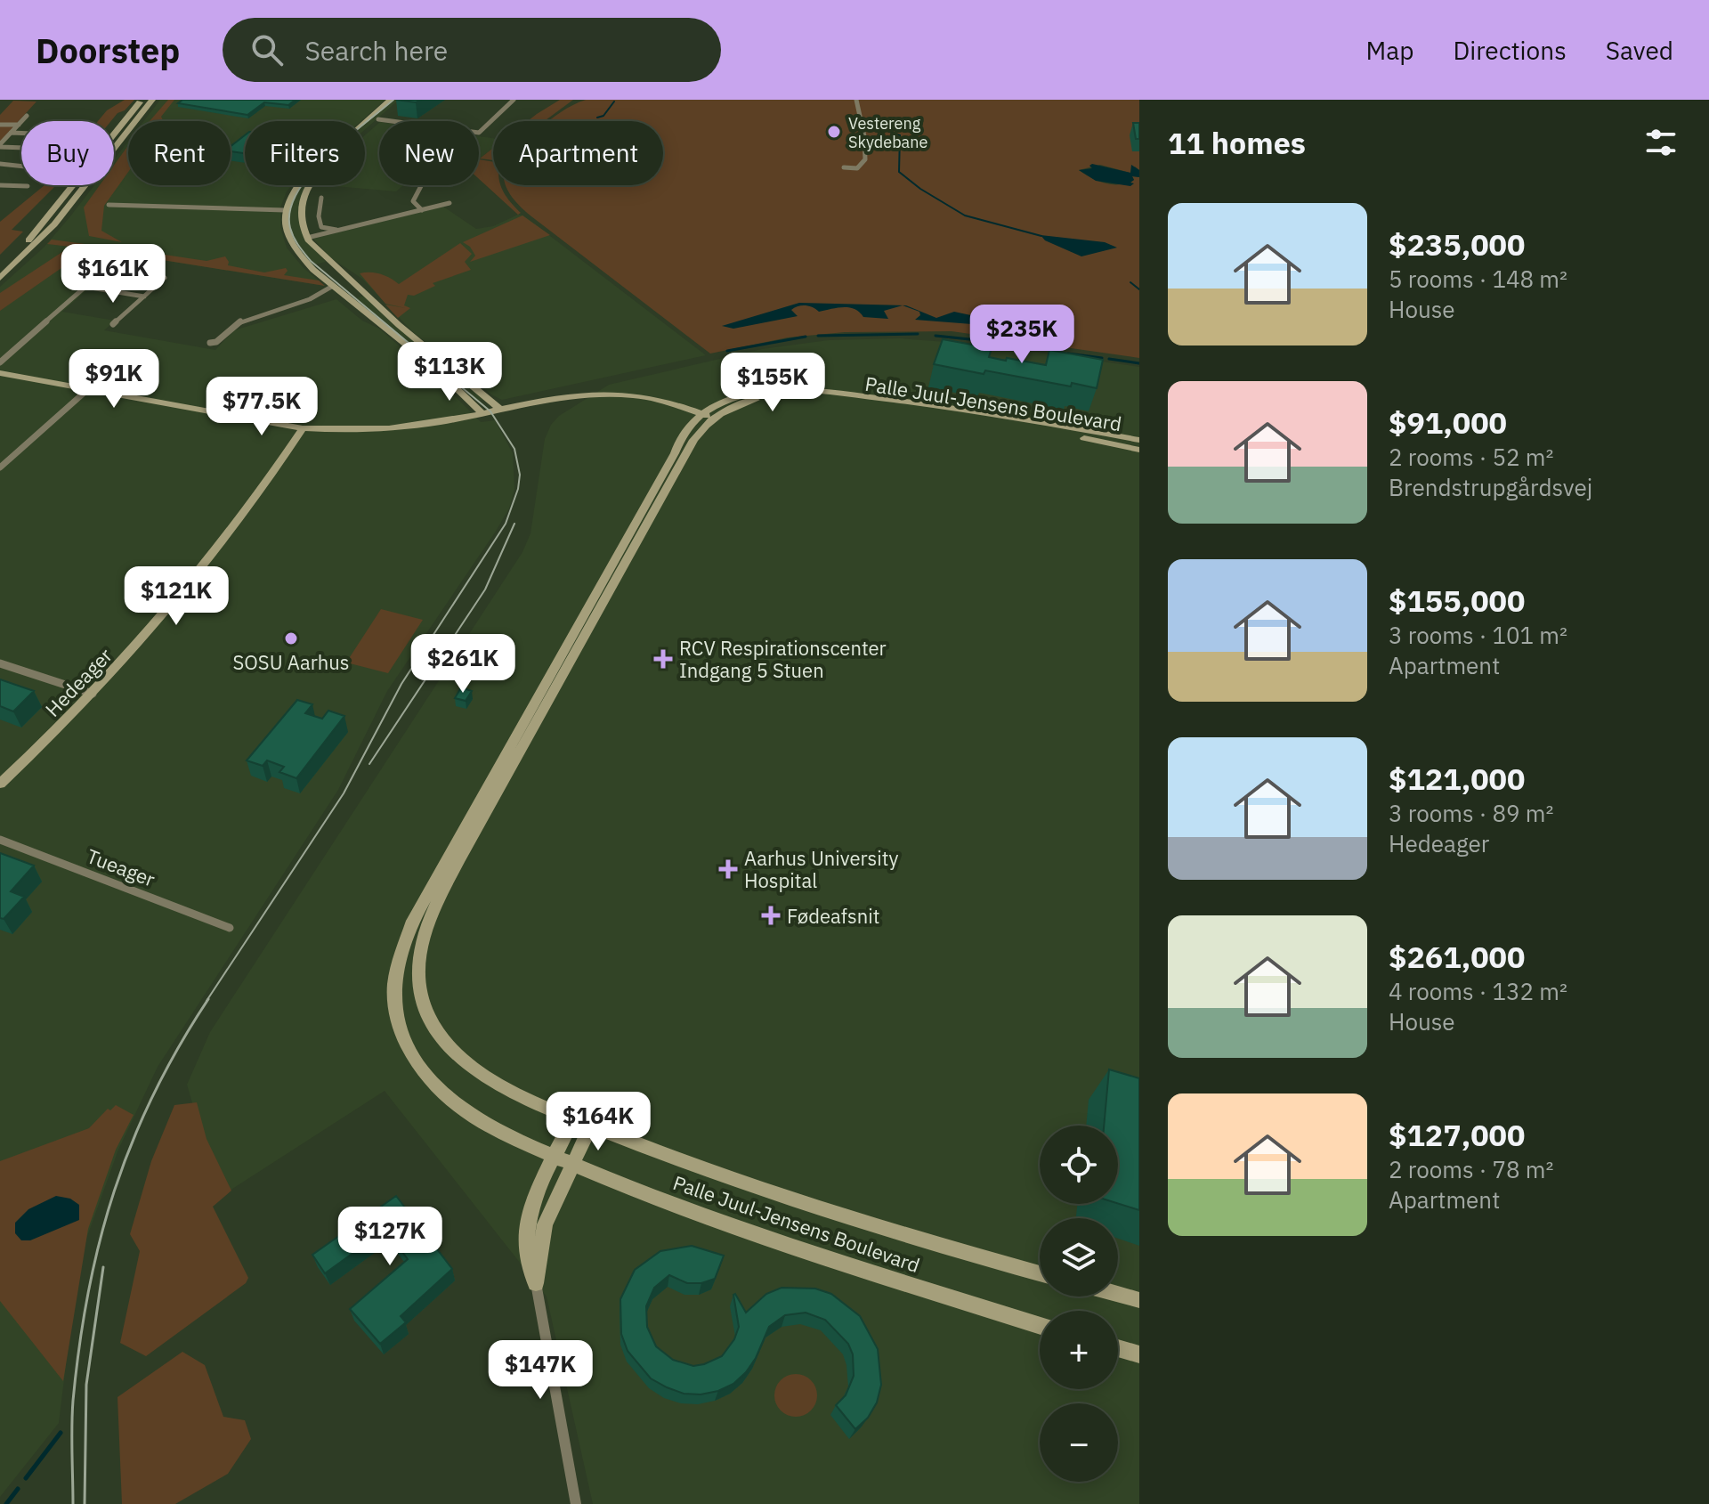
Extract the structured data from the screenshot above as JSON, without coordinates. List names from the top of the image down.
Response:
{
  "streets": {
    "street": ["Palle Juul-Jensens Boulevard", "Hedeager", "Tueager"]
  },
  "places": {
    "other": ["Vestereng Skydebane", "SOSU Aarhus"],
    "health": ["RCV Respirationscenter Indgang 5 Stuen", "Aarhus University Hospital", "Fødeafsnit"]
  },
  "page": {
    "header": "Doorstep",
    "search": "Search here",
    "nav": ["Map", "Directions", "Saved"],
    "heading": "11 homes",
    "chip": [
      "Buy",
      "Rent",
      "Filters",
      "New",
      "Apartment"
    ],
    "list": [
      {
        "name": "$235,000",
        "note": "5 rooms · 148 m² · House"
      },
      {
        "name": "$91,000",
        "note": "2 rooms · 52 m² · Brendstrupgårdsvej"
      },
      {
        "name": "$155,000",
        "note": "3 rooms · 101 m² · Apartment"
      },
      {
        "name": "$121,000",
        "note": "3 rooms · 89 m² · Hedeager"
      },
      {
        "name": "$261,000",
        "note": "4 rooms · 132 m² · House"
      },
      {
        "name": "$127,000",
        "note": "2 rooms · 78 m² · Apartment"
      }
    ],
    "price": [
      "$161K",
      "$235K",
      "$113K",
      "$91K",
      "$155K",
      "$77.5K",
      "$121K",
      "$261K",
      "$164K",
      "$127K",
      "$147K"
    ],
    "map_buttons": ["+", "−"]
  }
}
